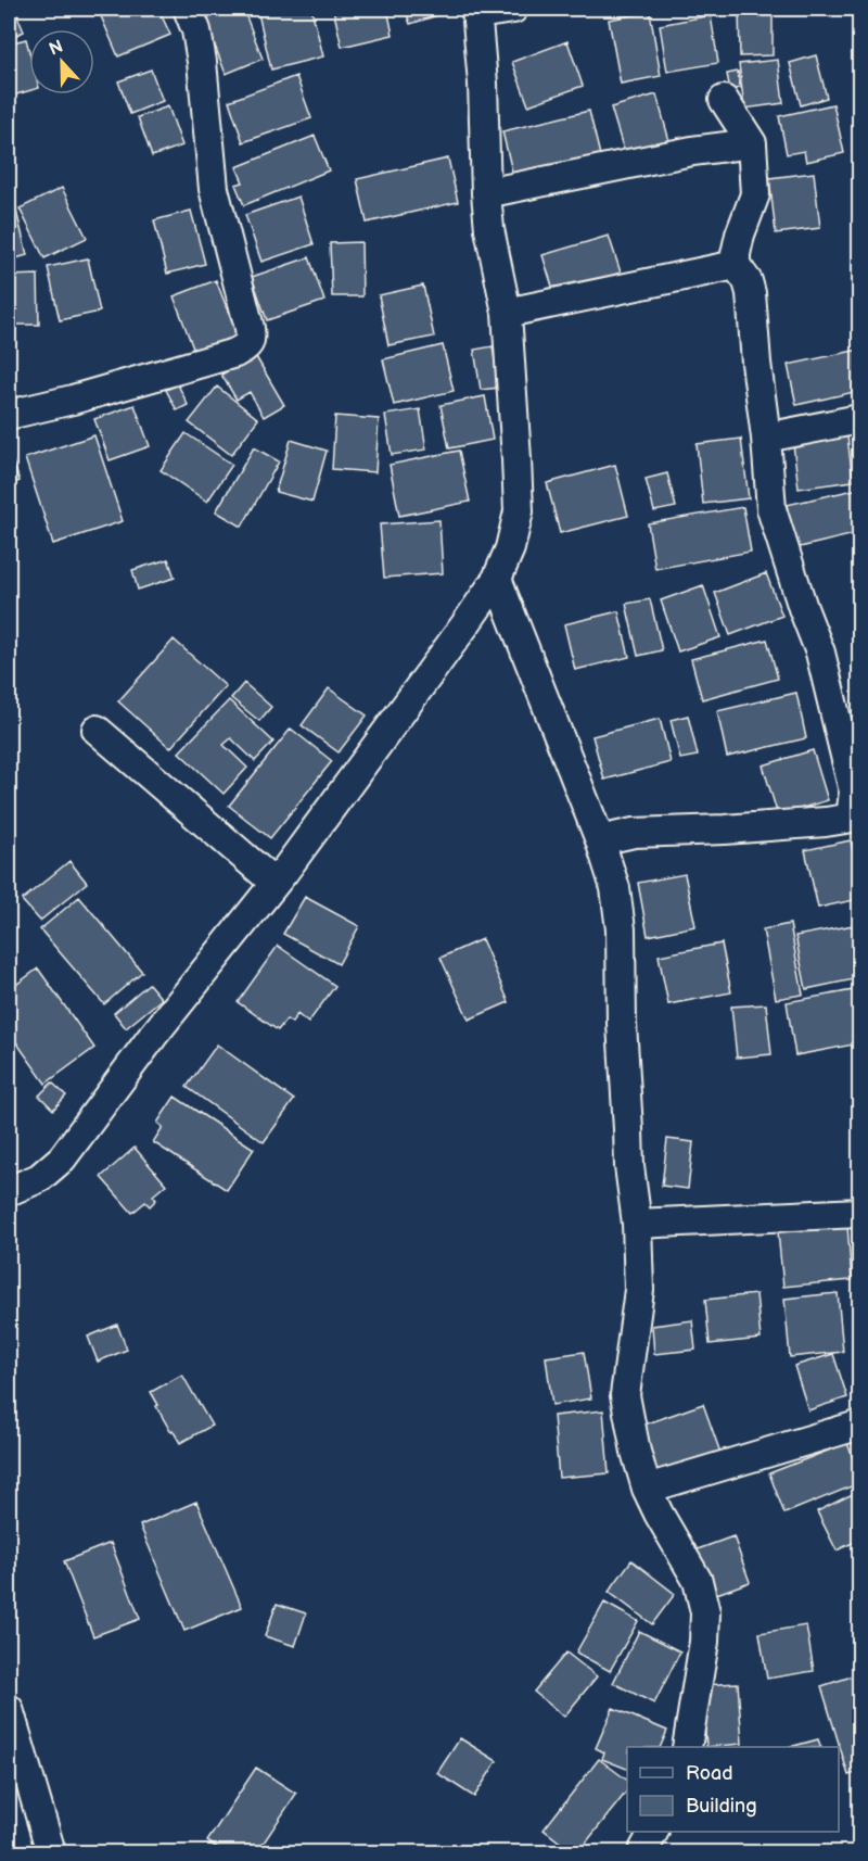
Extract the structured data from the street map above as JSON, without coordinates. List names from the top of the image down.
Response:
{
  "legend": ["Road", "Building"],
  "north": "top"
}
